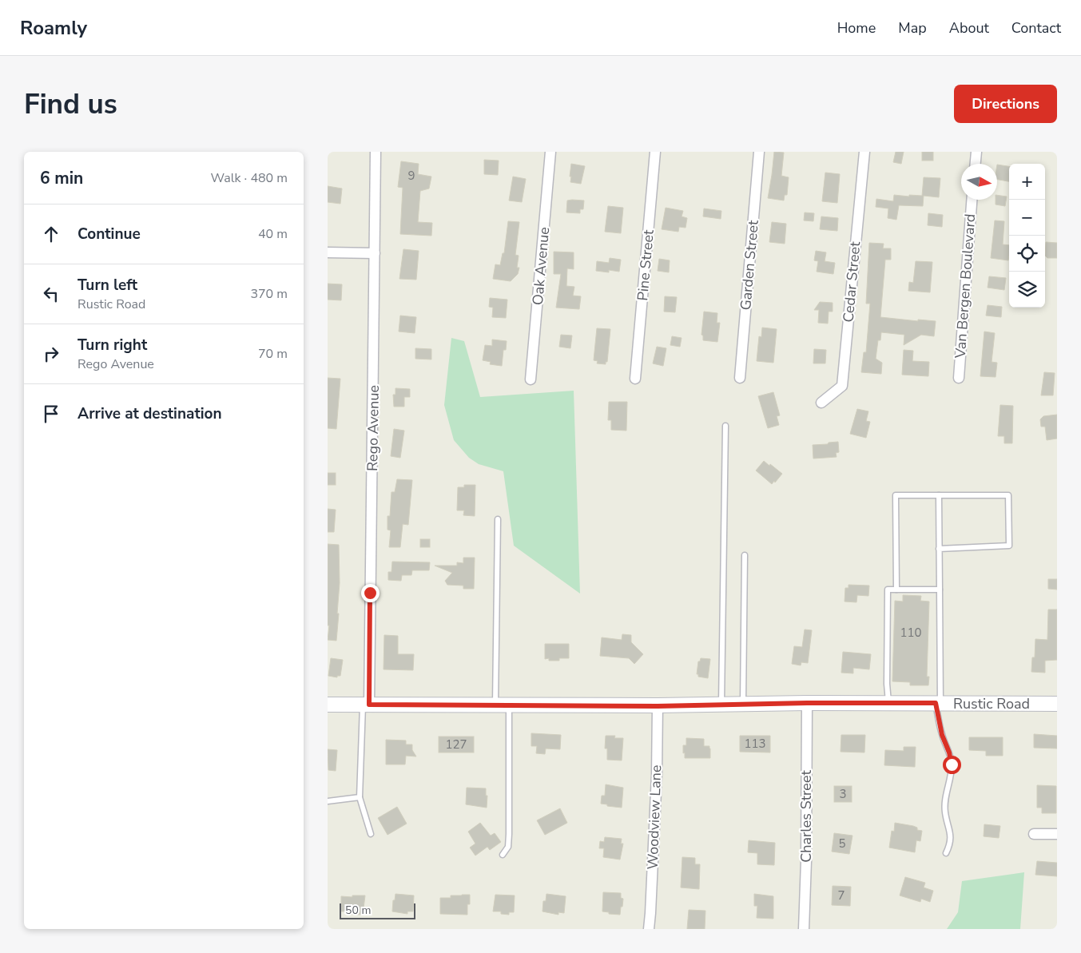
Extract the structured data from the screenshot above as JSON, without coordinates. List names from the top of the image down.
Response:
{
  "streets": {
    "street": [
      "Pine Street",
      "Garden Street",
      "Oak Avenue",
      "Cedar Street",
      "Van Bergen Boulevard",
      "Rego Avenue",
      "Rustic Road",
      "Charles Street",
      "Woodview Lane"
    ]
  },
  "crossings": [
    ["Rego Avenue", "Rustic Road"],
    ["Rustic Road", "Charles Street"],
    ["Rustic Road", "Woodview Lane"]
  ],
  "house_numbers": [
    "9",
    "110",
    "113",
    "127",
    "3",
    "5",
    "7"
  ],
  "scale_bar": "50 m",
  "north": "right",
  "page": {
    "header": "Roamly",
    "nav": [
      "Home",
      "Map",
      "About",
      "Contact"
    ],
    "buttons": "Directions",
    "title": "Find us",
    "heading": ["6 min", "Walk · 480 m"],
    "map_buttons": ["+", "−"],
    "list": [
      ["Continue", "40 m"],
      ["Turn left", "Rustic Road", "370 m"],
      ["Turn right", "Rego Avenue", "70 m"],
      "Arrive at destination"
    ],
    "scale": "50 m"
  }
}
